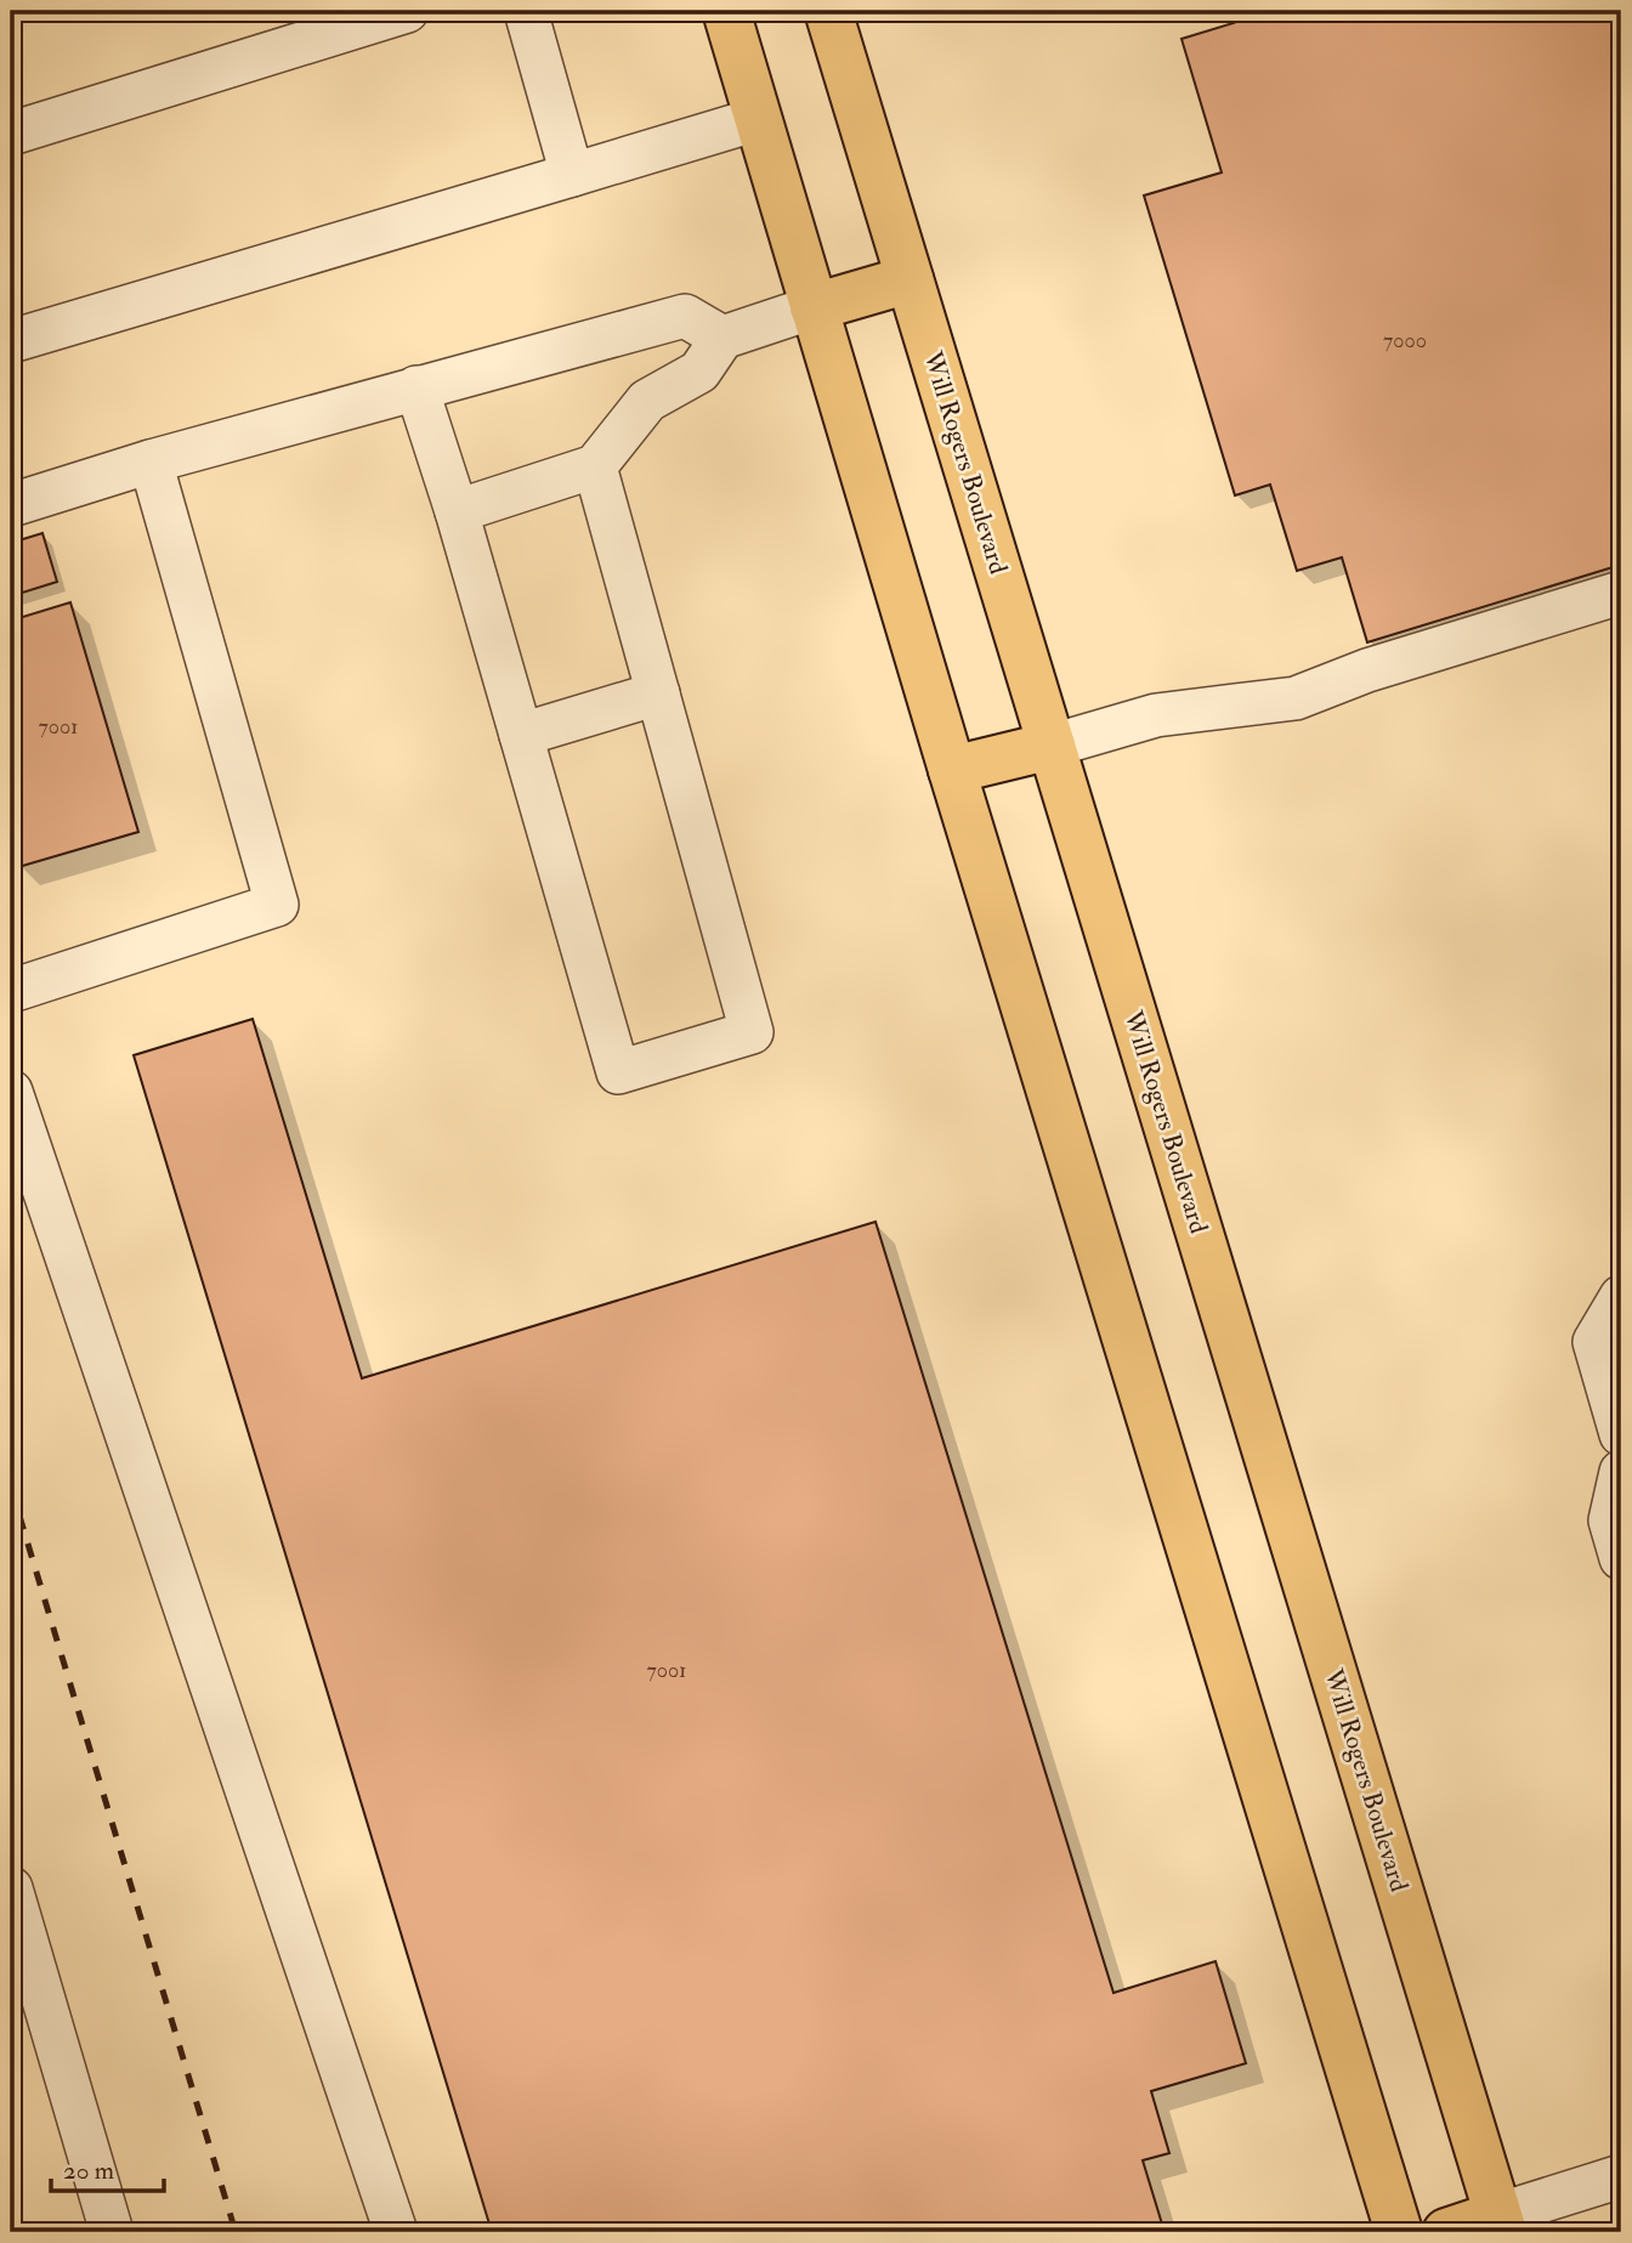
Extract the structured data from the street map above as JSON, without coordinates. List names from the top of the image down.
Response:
{
  "streets": {
    "main road": ["Will Rogers Boulevard"]
  },
  "house_numbers": ["7000", "7001", "7001"],
  "scale_bar": "20 m"
}
